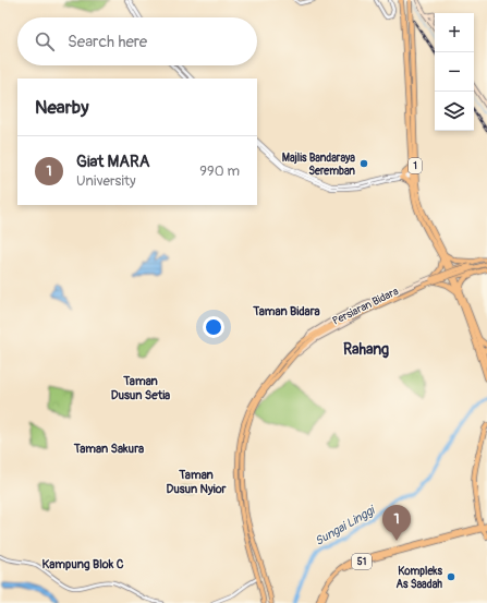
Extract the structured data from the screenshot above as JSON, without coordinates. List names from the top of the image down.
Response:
{
  "streets": {
    "highway": ["1", "51"],
    "main road": ["Persiaran Bidara"]
  },
  "crossings": [
    ["1", "Persiaran Bidara"]
  ],
  "districts": [
    "Taman Bidara",
    "Rahang",
    "Taman Dusun Setia",
    "Taman Sakura",
    "Taman Dusun Nyior",
    "Kampung Blok C"
  ],
  "water": ["Sungai Linggi"],
  "places": ["Majlis Bandaraya Seremban", "Kompleks As Saadah"],
  "page": {
    "map_buttons": ["+", "−"],
    "search": "Search here",
    "heading": "Nearby",
    "list": [
      {
        "mark": "1",
        "name": "Giat MARA",
        "note": "University",
        "value": "990 m"
      }
    ],
    "pins": "1"
  }
}
